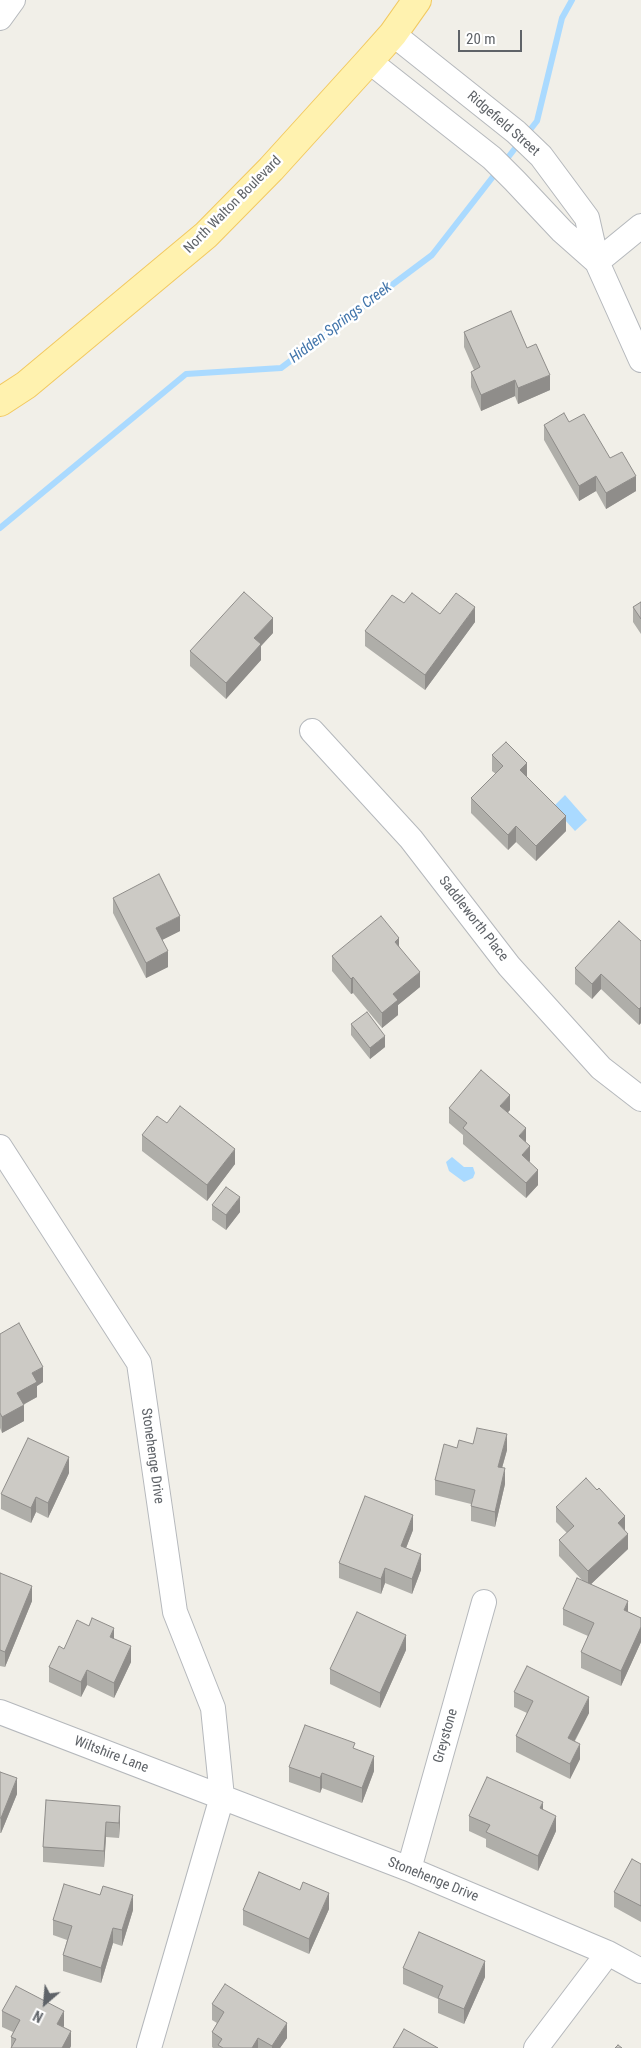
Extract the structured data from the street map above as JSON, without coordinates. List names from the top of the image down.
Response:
{
  "streets": {
    "main road": ["North Walton Boulevard"],
    "street": [
      "Ridgefield Street",
      "Saddleworth Place",
      "Stonehenge Drive",
      "Greystone",
      "Wiltshire Lane"
    ]
  },
  "crossings": [
    ["Ridgefield Street", "North Walton Boulevard"],
    ["Stonehenge Drive", "Greystone"],
    ["Stonehenge Drive", "Wiltshire Lane"]
  ],
  "water": ["Hidden Springs Creek"],
  "scale_bar": "20 m",
  "north": "bottom left"
}
